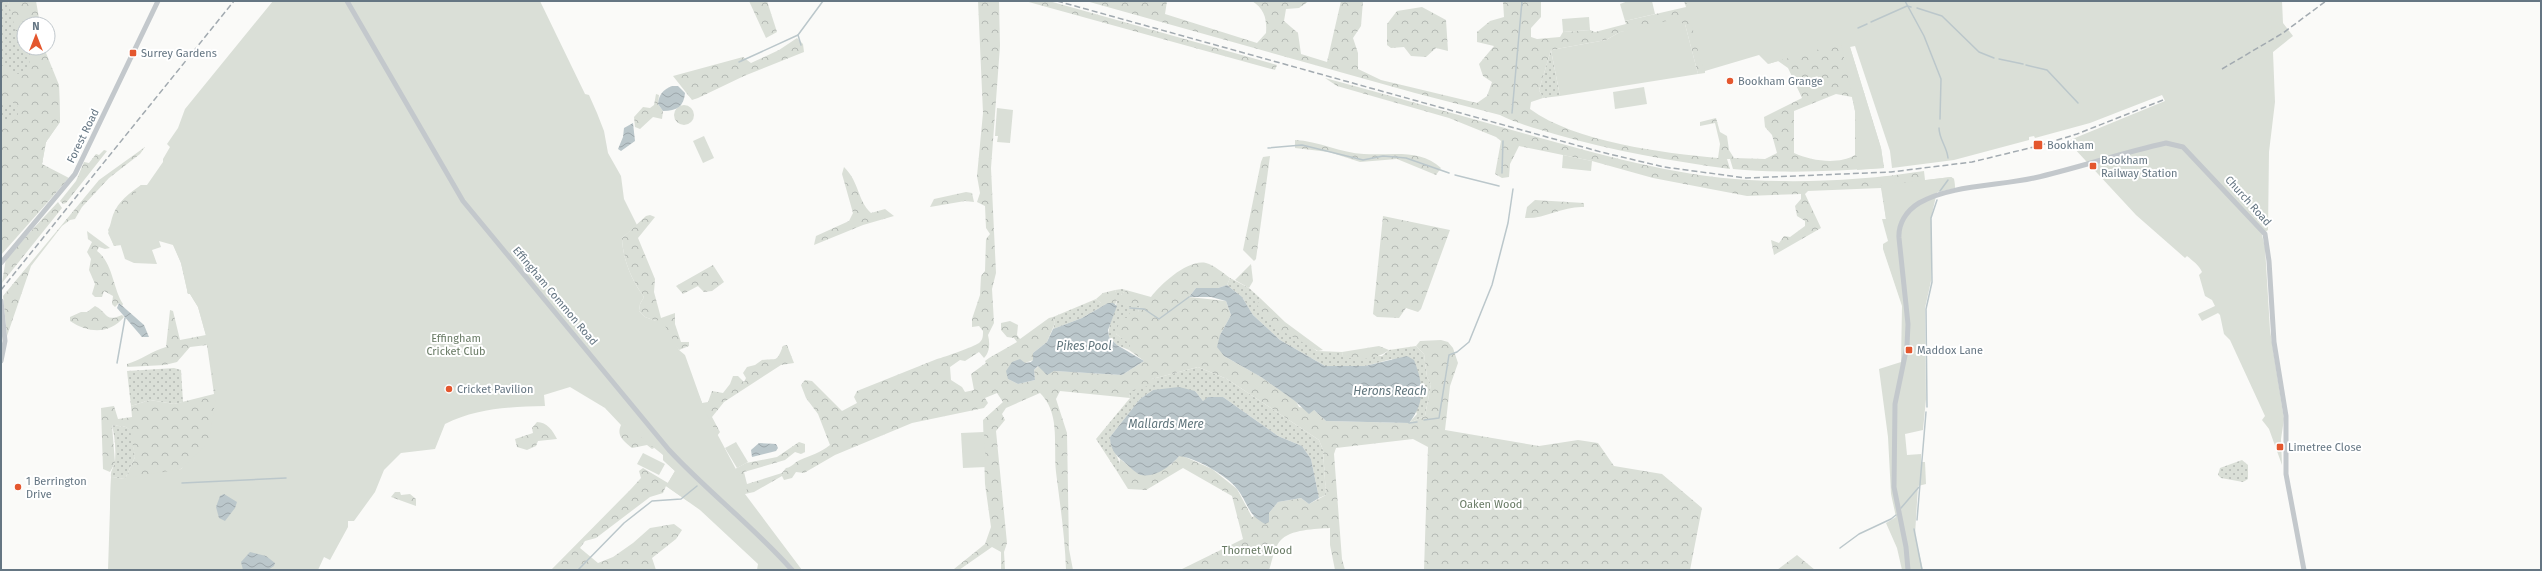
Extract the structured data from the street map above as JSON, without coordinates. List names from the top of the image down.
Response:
{
  "streets": {
    "street": ["Forest Road", "Church Road", "Effingham Common Road"]
  },
  "water": ["Pikes Pool", "Herons Reach", "Mallards Mere"],
  "parks": ["Effingham Cricket Club", "Oaken Wood", "Thornet Wood"],
  "places": {
    "transit": [
      "Surrey Gardens",
      "Bookham",
      "Bookham Railway Station",
      "Maddox Lane",
      "Limetree Close"
    ],
    "other": ["Bookham Grange", "Cricket Pavilion", "1 Berrington Drive"]
  },
  "north": "top"
}
